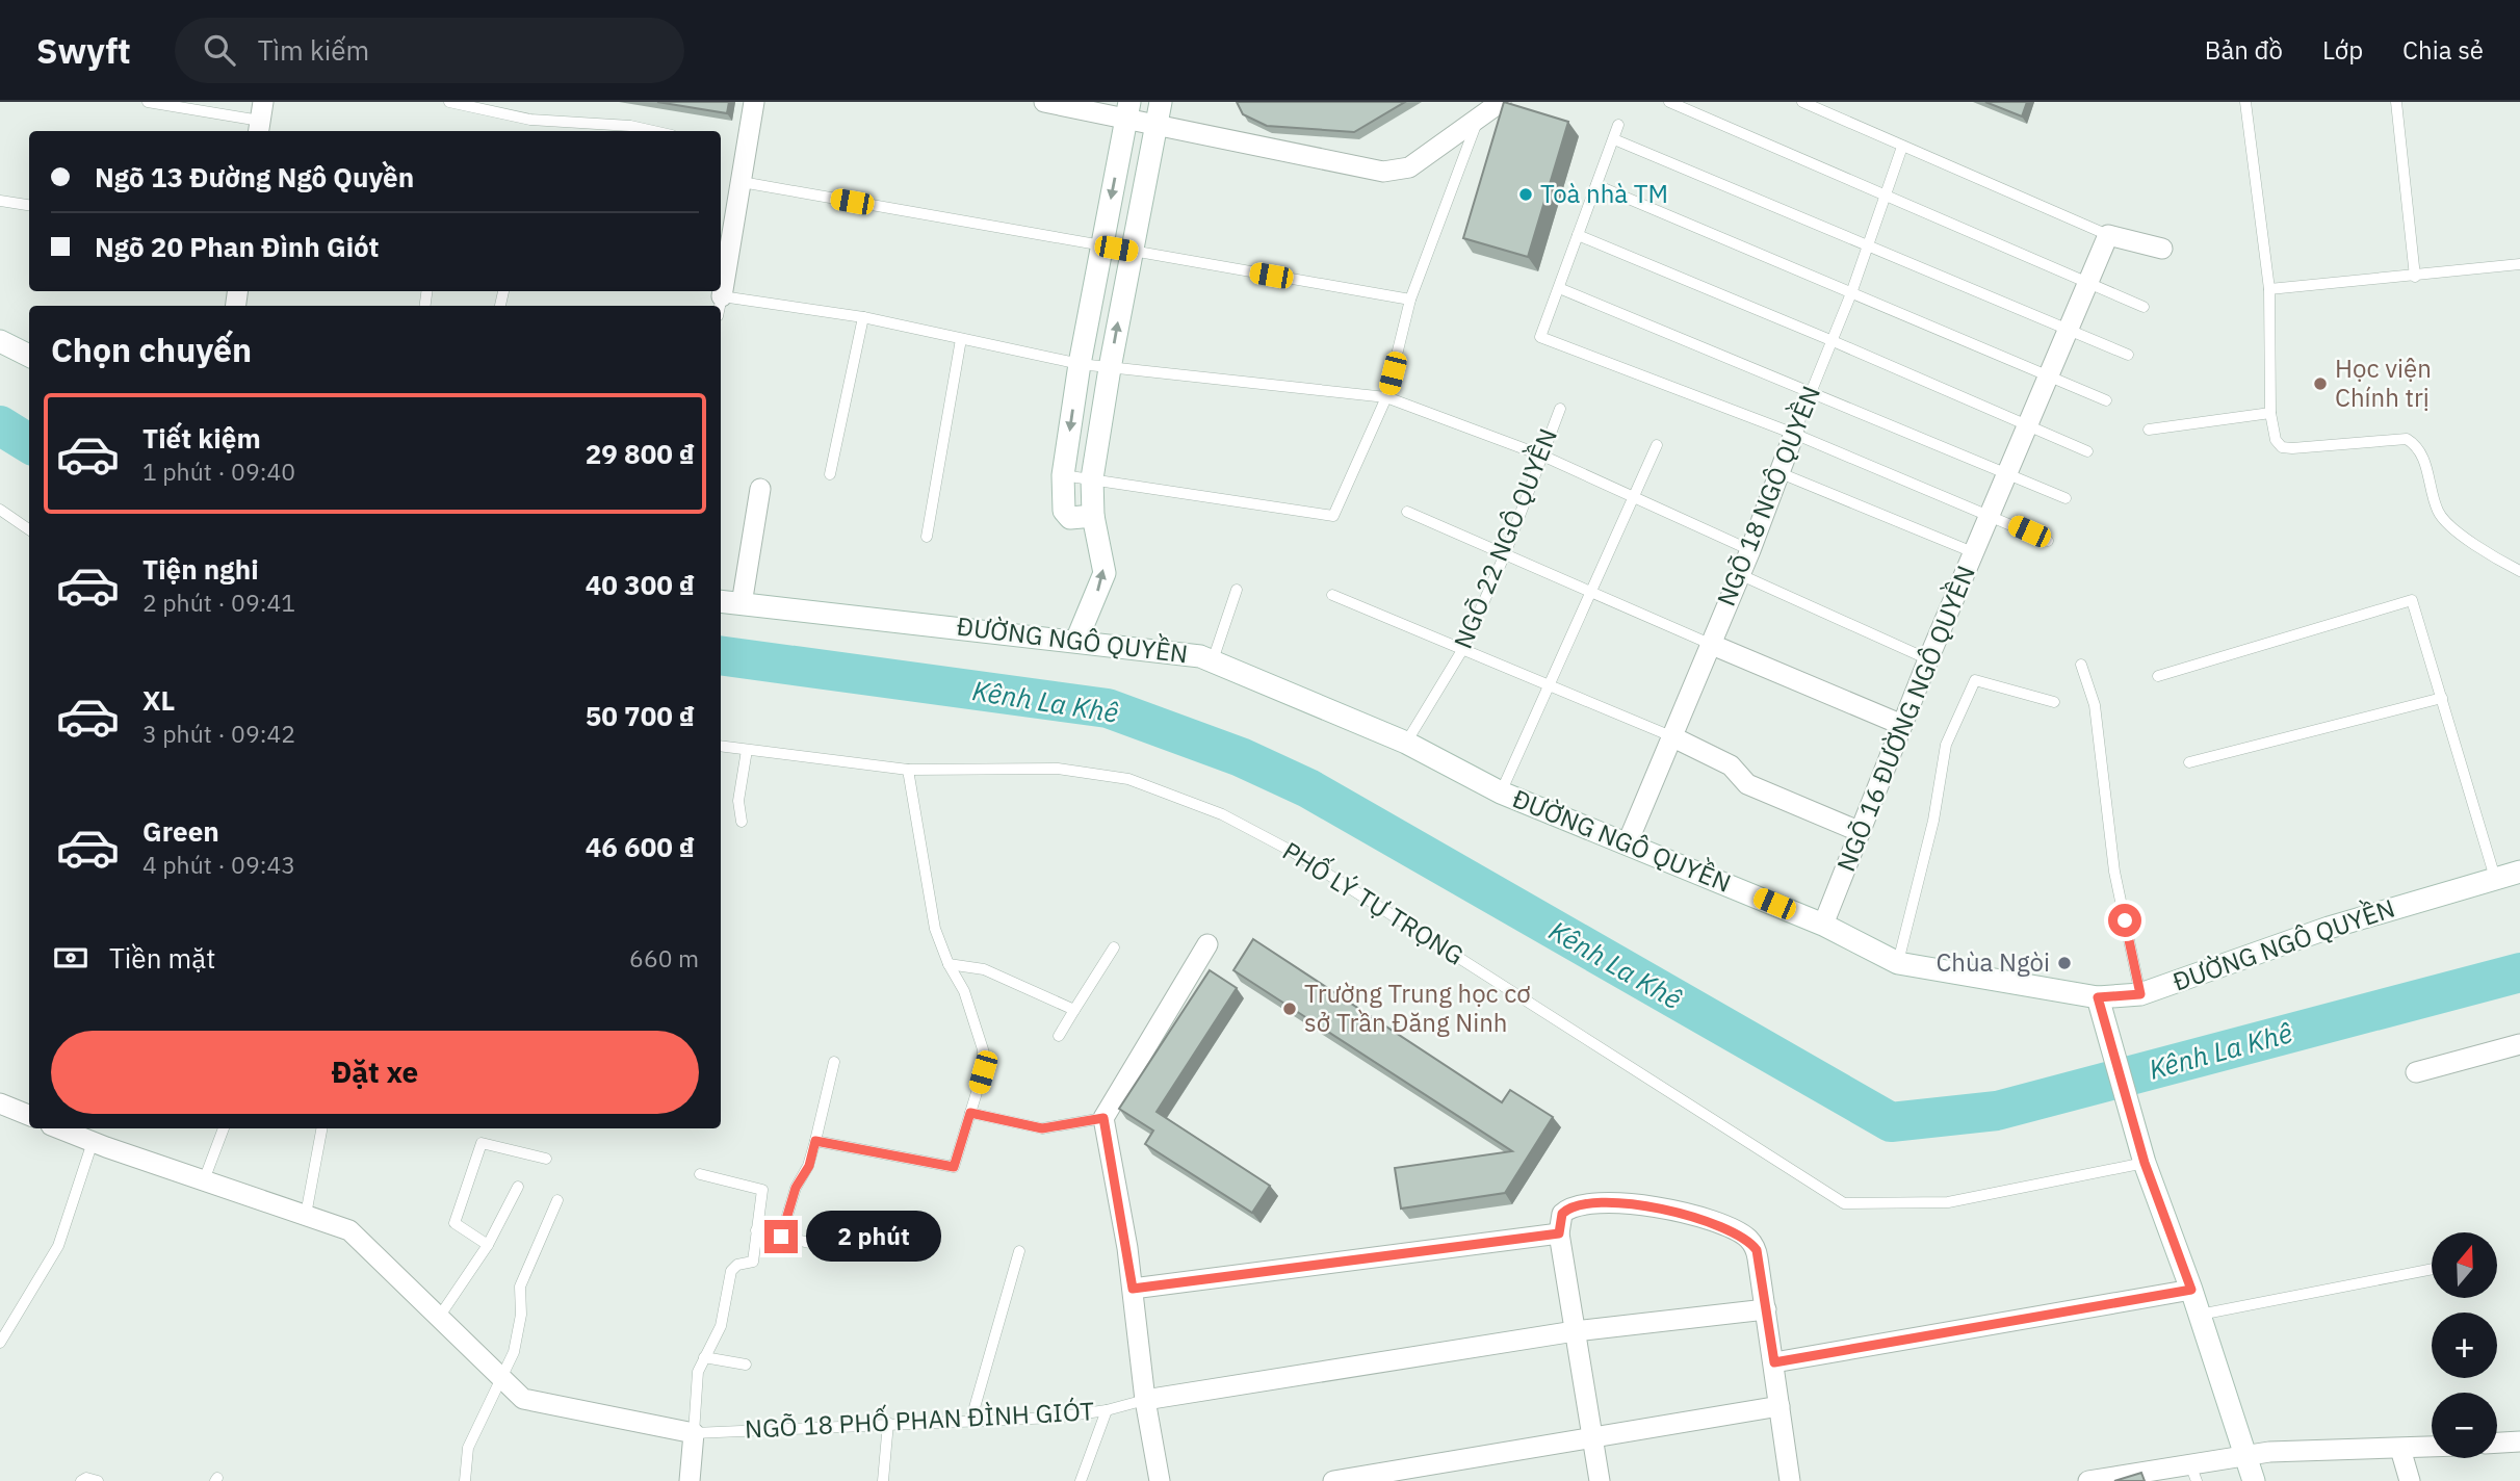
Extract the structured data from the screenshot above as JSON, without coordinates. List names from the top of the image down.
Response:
{
  "streets": {
    "street": ["NGÕ 18 NGÔ QUYỀN", "ĐƯỜNG NGÔ QUYỀN", "NGÕ 16 ĐƯỜNG NGÔ QUYỀN"],
    "lane": ["NGÕ 22 NGÔ QUYỀN", "PHỐ LÝ TỰ TRỌNG", "NGÕ 18 PHỐ PHAN ĐÌNH GIÓT"]
  },
  "crossings": [
    ["NGÕ 18 NGÔ QUYỀN", "ĐƯỜNG NGÔ QUYỀN"],
    ["NGÕ 22 NGÔ QUYỀN", "ĐƯỜNG NGÔ QUYỀN"],
    ["ĐƯỜNG NGÔ QUYỀN", "NGÕ 16 ĐƯỜNG NGÔ QUYỀN"]
  ],
  "water": ["Kênh La Khê"],
  "places": [
    "Toà nhà TM",
    "Học viện Chính trị",
    "Chùa Ngòi",
    "Trường Trung học cơ sở Trần Đăng Ninh"
  ],
  "north": "top",
  "page": {
    "header": "Swyft",
    "search": "Tìm kiếm",
    "nav": ["Bản đồ", "Lớp", "Chia sẻ"],
    "banner": ["Ngõ 13 Đường Ngô Quyền", "Ngõ 20 Phan Đình Giót"],
    "heading": "Chọn chuyến",
    "list": [
      {
        "name": "Tiết kiệm",
        "note": "1 phút · 09:40",
        "value": "29 800 ₫"
      },
      {
        "name": "Tiện nghi",
        "note": "2 phút · 09:41",
        "value": "40 300 ₫"
      },
      {
        "name": "XL",
        "note": "3 phút · 09:42",
        "value": "50 700 ₫"
      },
      {
        "name": "Green",
        "note": "4 phút · 09:43",
        "value": "46 600 ₫"
      }
    ],
    "pay": ["Tiền mặt", "660 m"],
    "buttons": "Đặt xe",
    "bubble": "2 phút",
    "map_buttons": ["+", "−"]
  }
}
